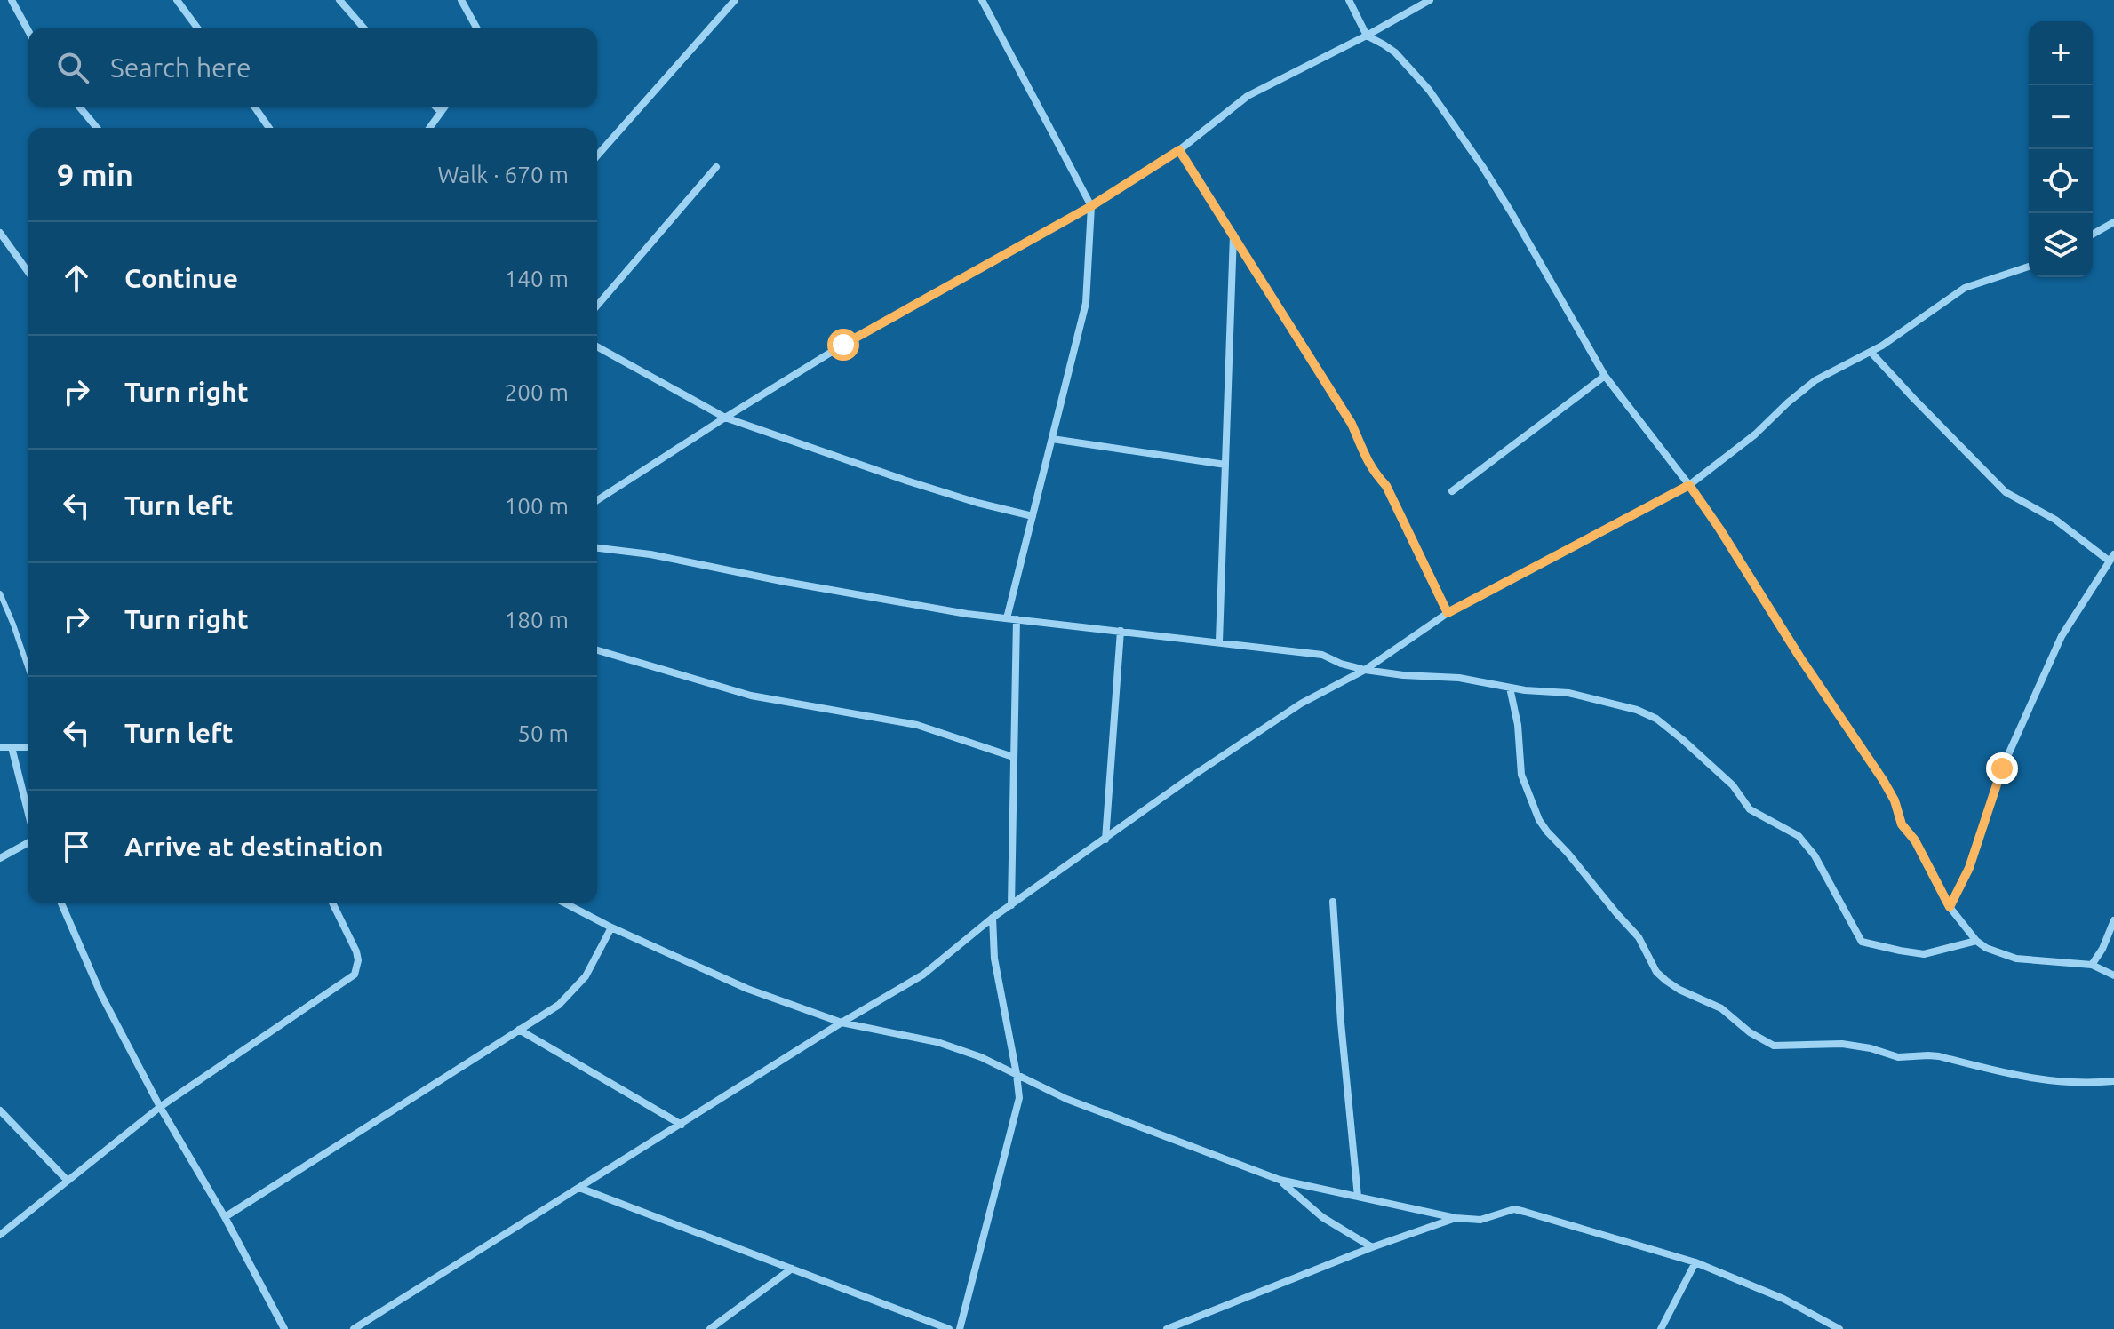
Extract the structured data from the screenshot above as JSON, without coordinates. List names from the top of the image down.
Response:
{
  "page": {
    "map_buttons": ["+", "−"],
    "search": "Search here",
    "heading": ["9 min", "Walk · 670 m"],
    "list": [
      ["Continue", "140 m"],
      ["Turn right", "200 m"],
      ["Turn left", "100 m"],
      ["Turn right", "180 m"],
      ["Turn left", "50 m"],
      "Arrive at destination"
    ]
  }
}
